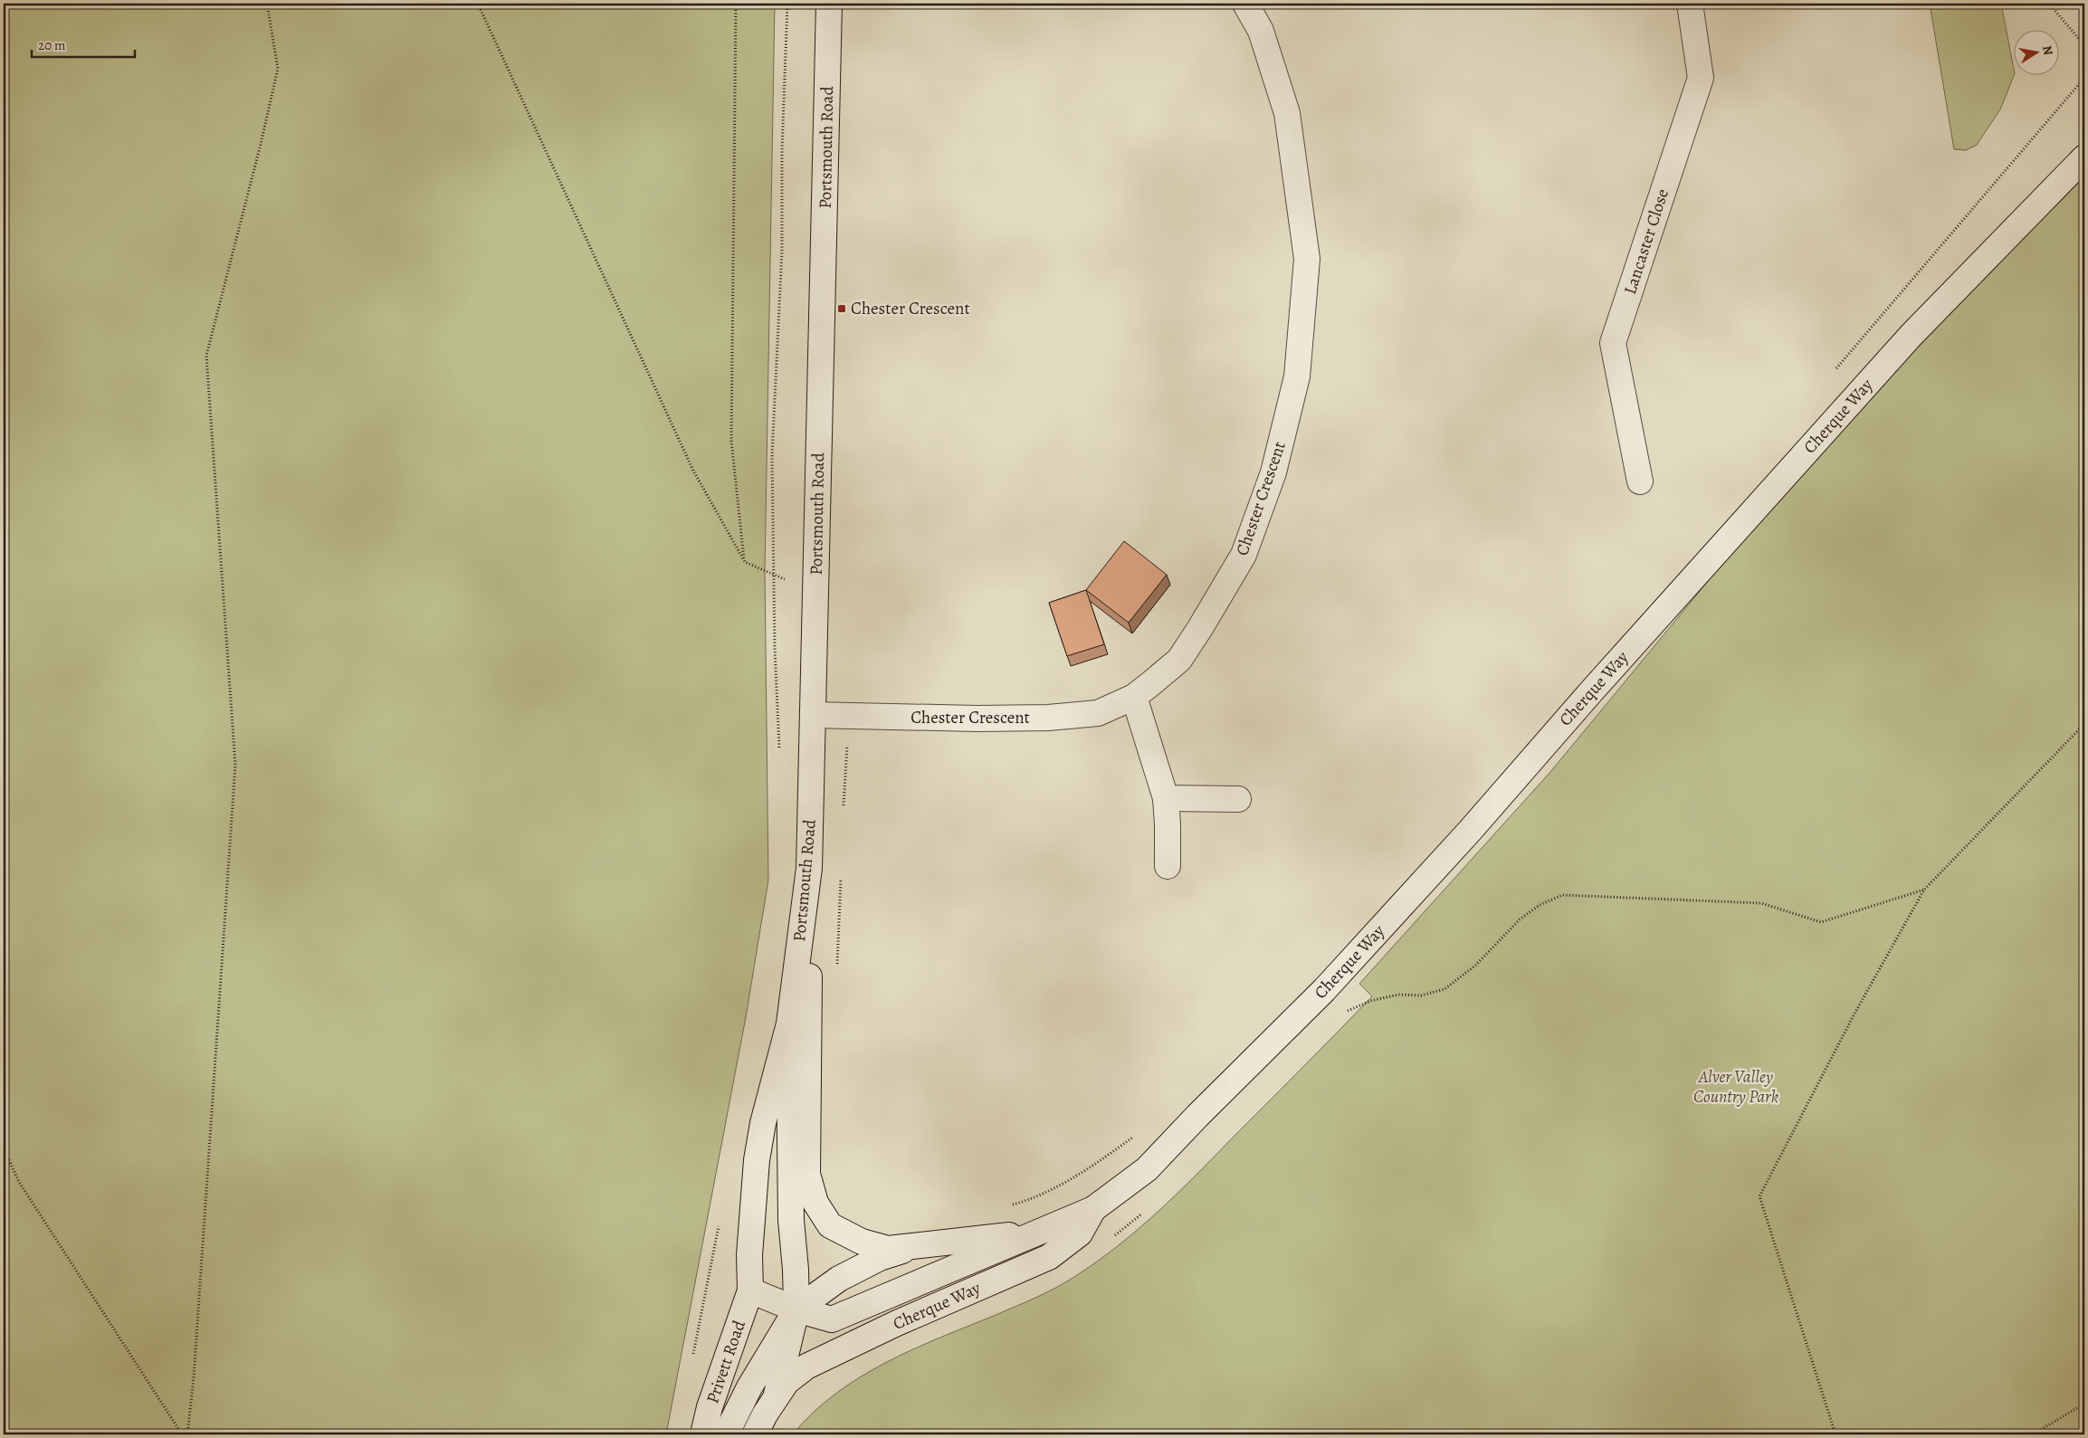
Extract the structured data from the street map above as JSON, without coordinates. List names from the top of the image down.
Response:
{
  "streets": {
    "street": [
      "Portsmouth Road",
      "Lancaster Close",
      "Cherque Way",
      "Chester Crescent",
      "Privett Road"
    ]
  },
  "crossings": [
    ["Portsmouth Road", "Cherque Way"],
    ["Portsmouth Road", "Chester Crescent"],
    ["Portsmouth Road", "Privett Road"],
    ["Cherque Way", "Privett Road"]
  ],
  "parks": ["Alver Valley Country Park"],
  "places": {
    "transit": ["Chester Crescent"]
  },
  "scale_bar": "20 m",
  "north": "right"
}
